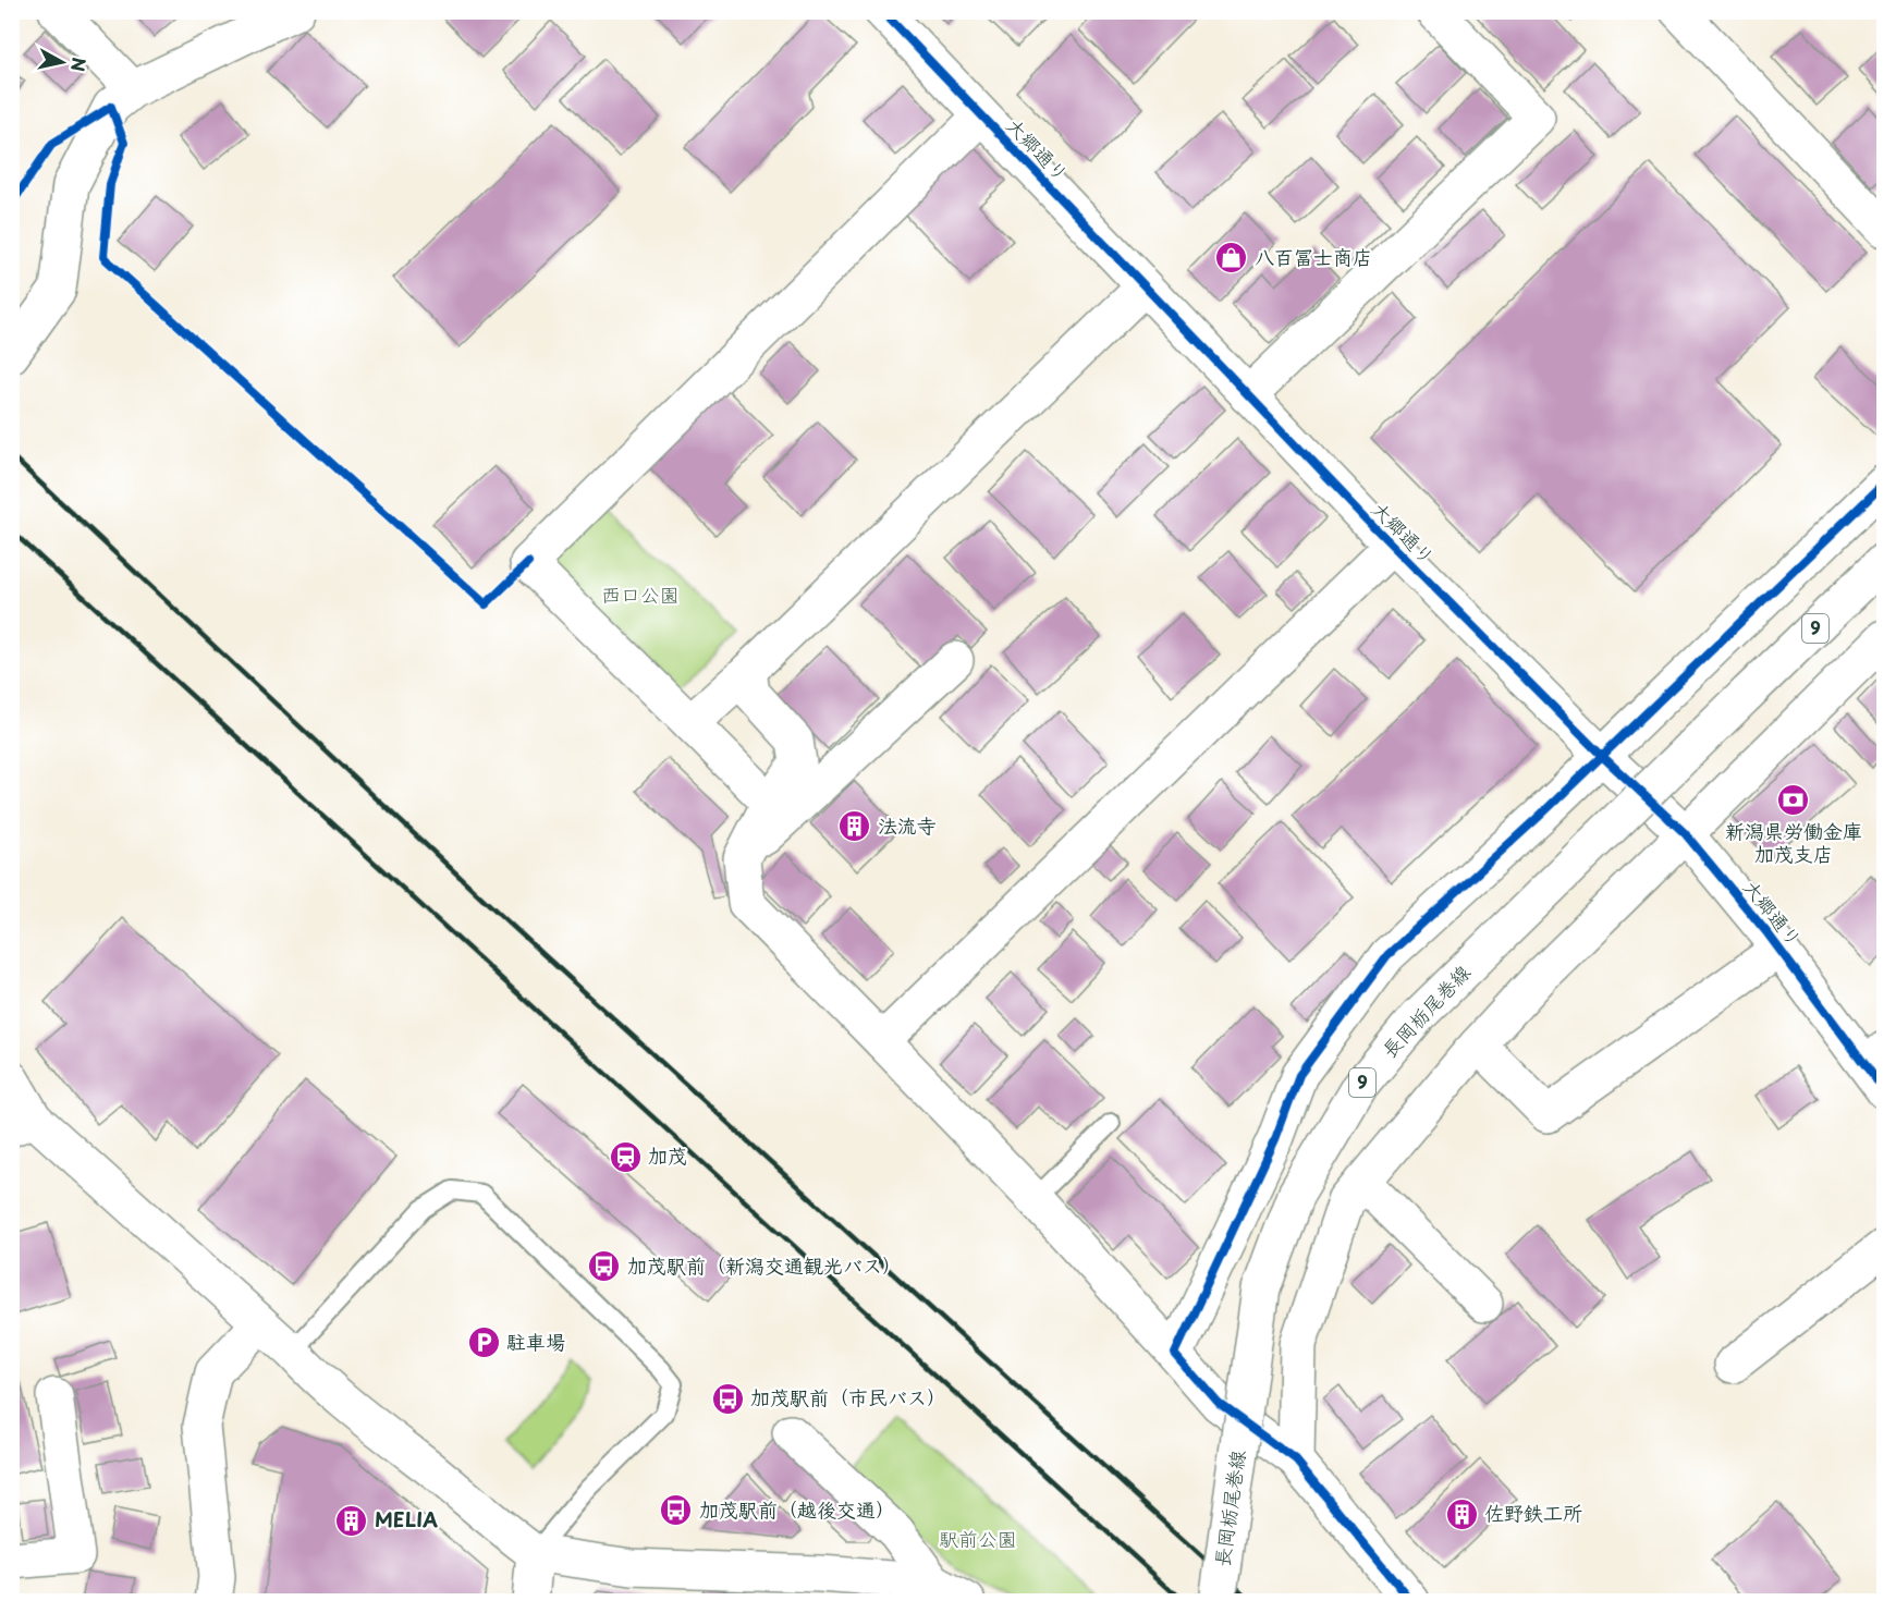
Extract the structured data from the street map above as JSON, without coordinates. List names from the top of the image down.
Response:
{
  "streets": {
    "street": ["大郷通り", "9", "長岡栃尾巻線"]
  },
  "parks": ["西口公園", "駅前公園"],
  "places": {
    "shop": ["八百冨士商店"],
    "bank": ["新潟県労働金庫 加茂支店"],
    "building": ["法流寺", "佐野鉄工所", "MELIA"],
    "station": ["加茂"],
    "bus stop": ["加茂駅前（新潟交通観光バス）", "加茂駅前（市民バス）", "加茂駅前（越後交通）"],
    "parking": ["駐車場"]
  },
  "north": "right"
}
